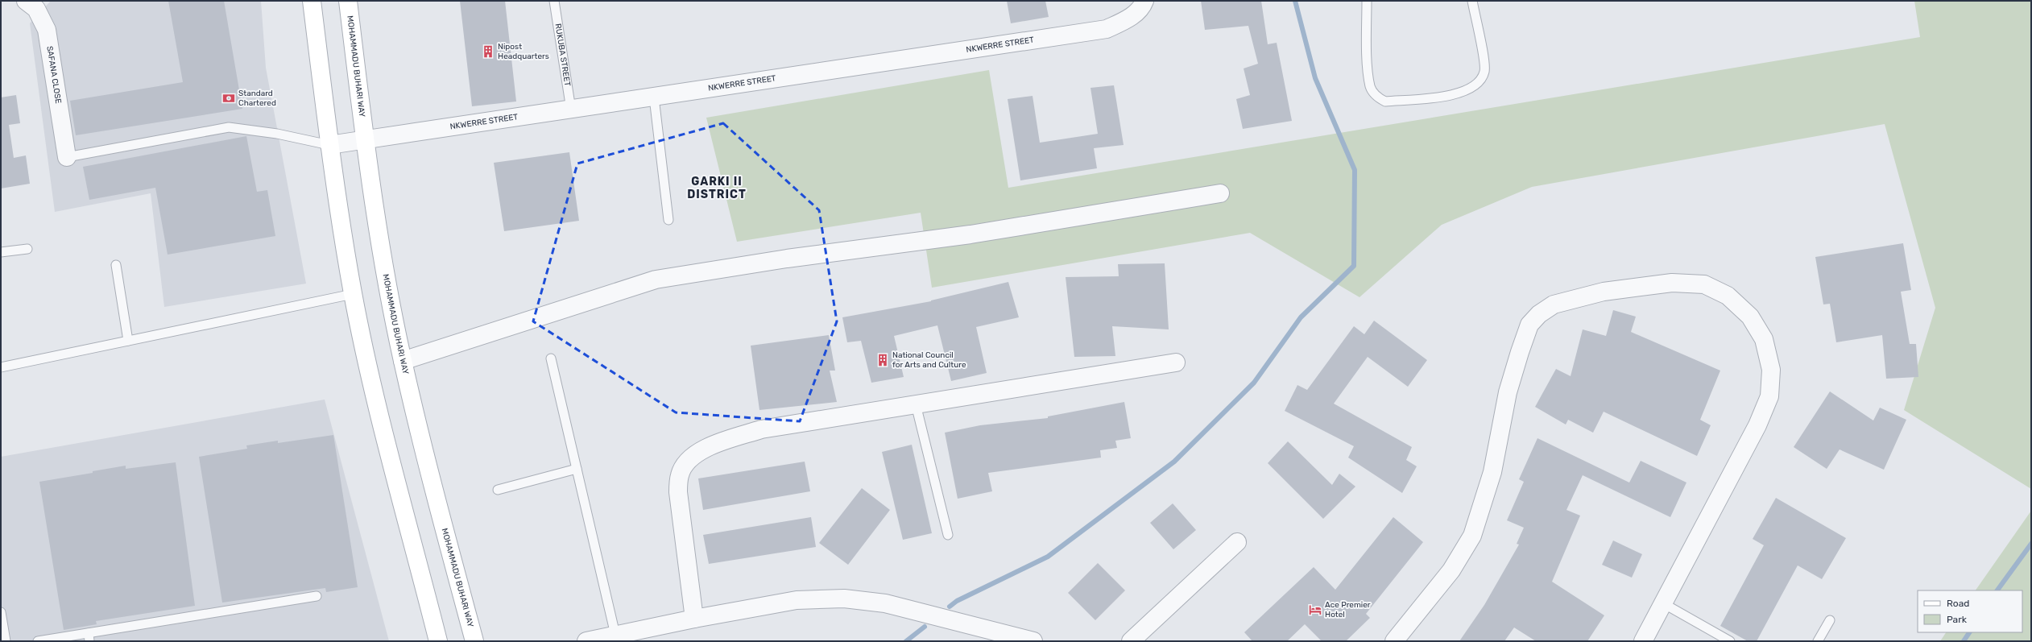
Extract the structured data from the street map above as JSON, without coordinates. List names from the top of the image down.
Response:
{
  "streets": {
    "main road": ["MOHAMMADU BUHARI WAY"],
    "street": ["NKWERRE STREET", "SAFANA CLOSE"],
    "lane": ["RUKUBA STREET"]
  },
  "crossings": [
    ["NKWERRE STREET", "RUKUBA STREET"],
    ["NKWERRE STREET", "MOHAMMADU BUHARI WAY"]
  ],
  "districts": ["GARKI II DISTRICT"],
  "places": {
    "building": ["Nipost Headquarters", "National Council for Arts and Culture"],
    "bank": ["Standard Chartered"],
    "hotel": ["Ace Premier Hotel"]
  },
  "legend": ["Road", "Park"]
}
